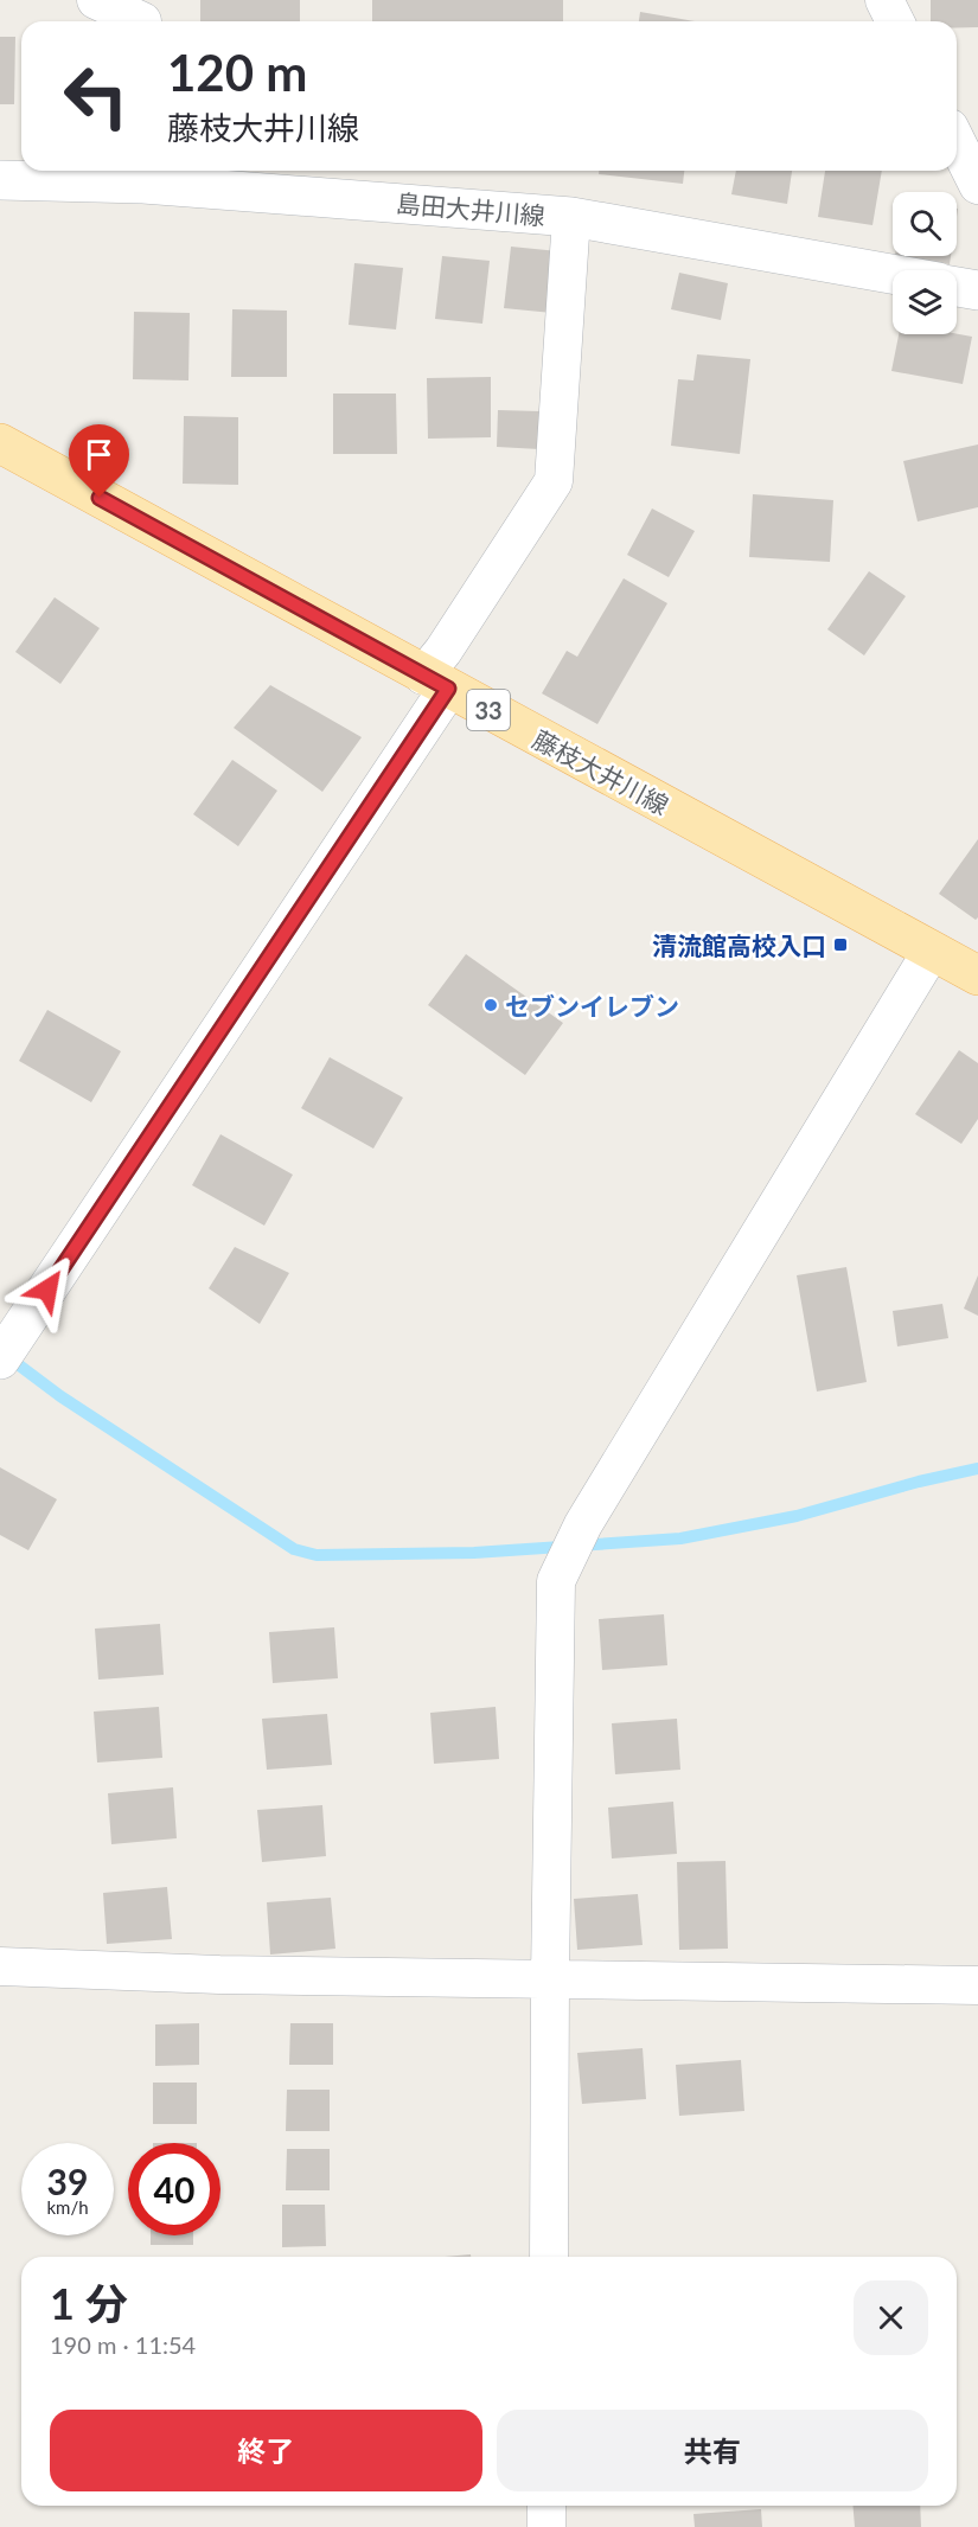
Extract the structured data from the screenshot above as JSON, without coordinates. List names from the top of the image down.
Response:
{
  "streets": {
    "main road": ["島田大井川線", "33", "藤枝大井川線"]
  },
  "places": {
    "transit": ["清流館高校入口"],
    "other": ["セブンイレブン"]
  },
  "page": {
    "turn": ["120 m", "藤枝大井川線"],
    "speed": "39 km/h",
    "limit": "40",
    "heading": ["1 分", "190 m · 11:54"],
    "buttons": ["終了", "共有"]
  }
}
